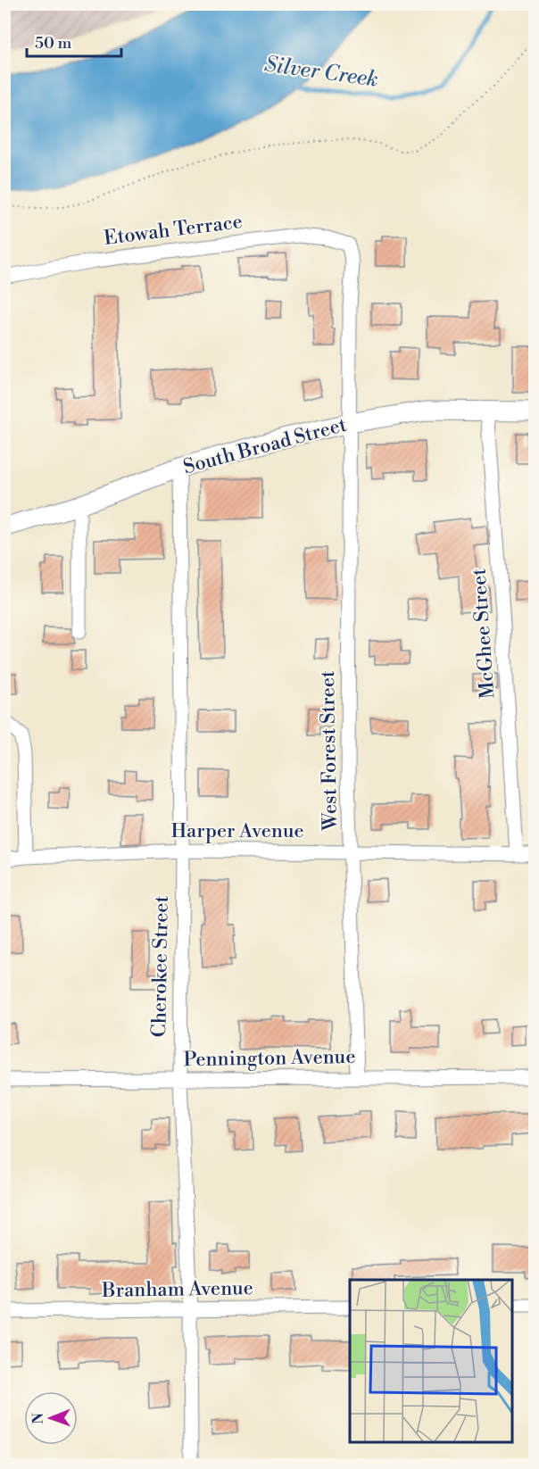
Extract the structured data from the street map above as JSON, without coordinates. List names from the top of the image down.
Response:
{
  "streets": {
    "main road": ["South Broad Street"],
    "street": [
      "Etowah Terrace",
      "McGhee Street",
      "West Forest Street",
      "Harper Avenue",
      "Cherokee Street",
      "Pennington Avenue",
      "Branham Avenue"
    ]
  },
  "crossings": [
    ["Etowah Terrace", "West Forest Street"],
    ["South Broad Street", "McGhee Street"],
    ["South Broad Street", "West Forest Street"],
    ["South Broad Street", "Cherokee Street"],
    ["McGhee Street", "Harper Avenue"],
    ["West Forest Street", "Harper Avenue"],
    ["West Forest Street", "Pennington Avenue"],
    ["Harper Avenue", "Cherokee Street"],
    ["Cherokee Street", "Pennington Avenue"],
    ["Cherokee Street", "Branham Avenue"]
  ],
  "water": ["Silver Creek"],
  "scale_bar": "50 m",
  "north": "left"
}
